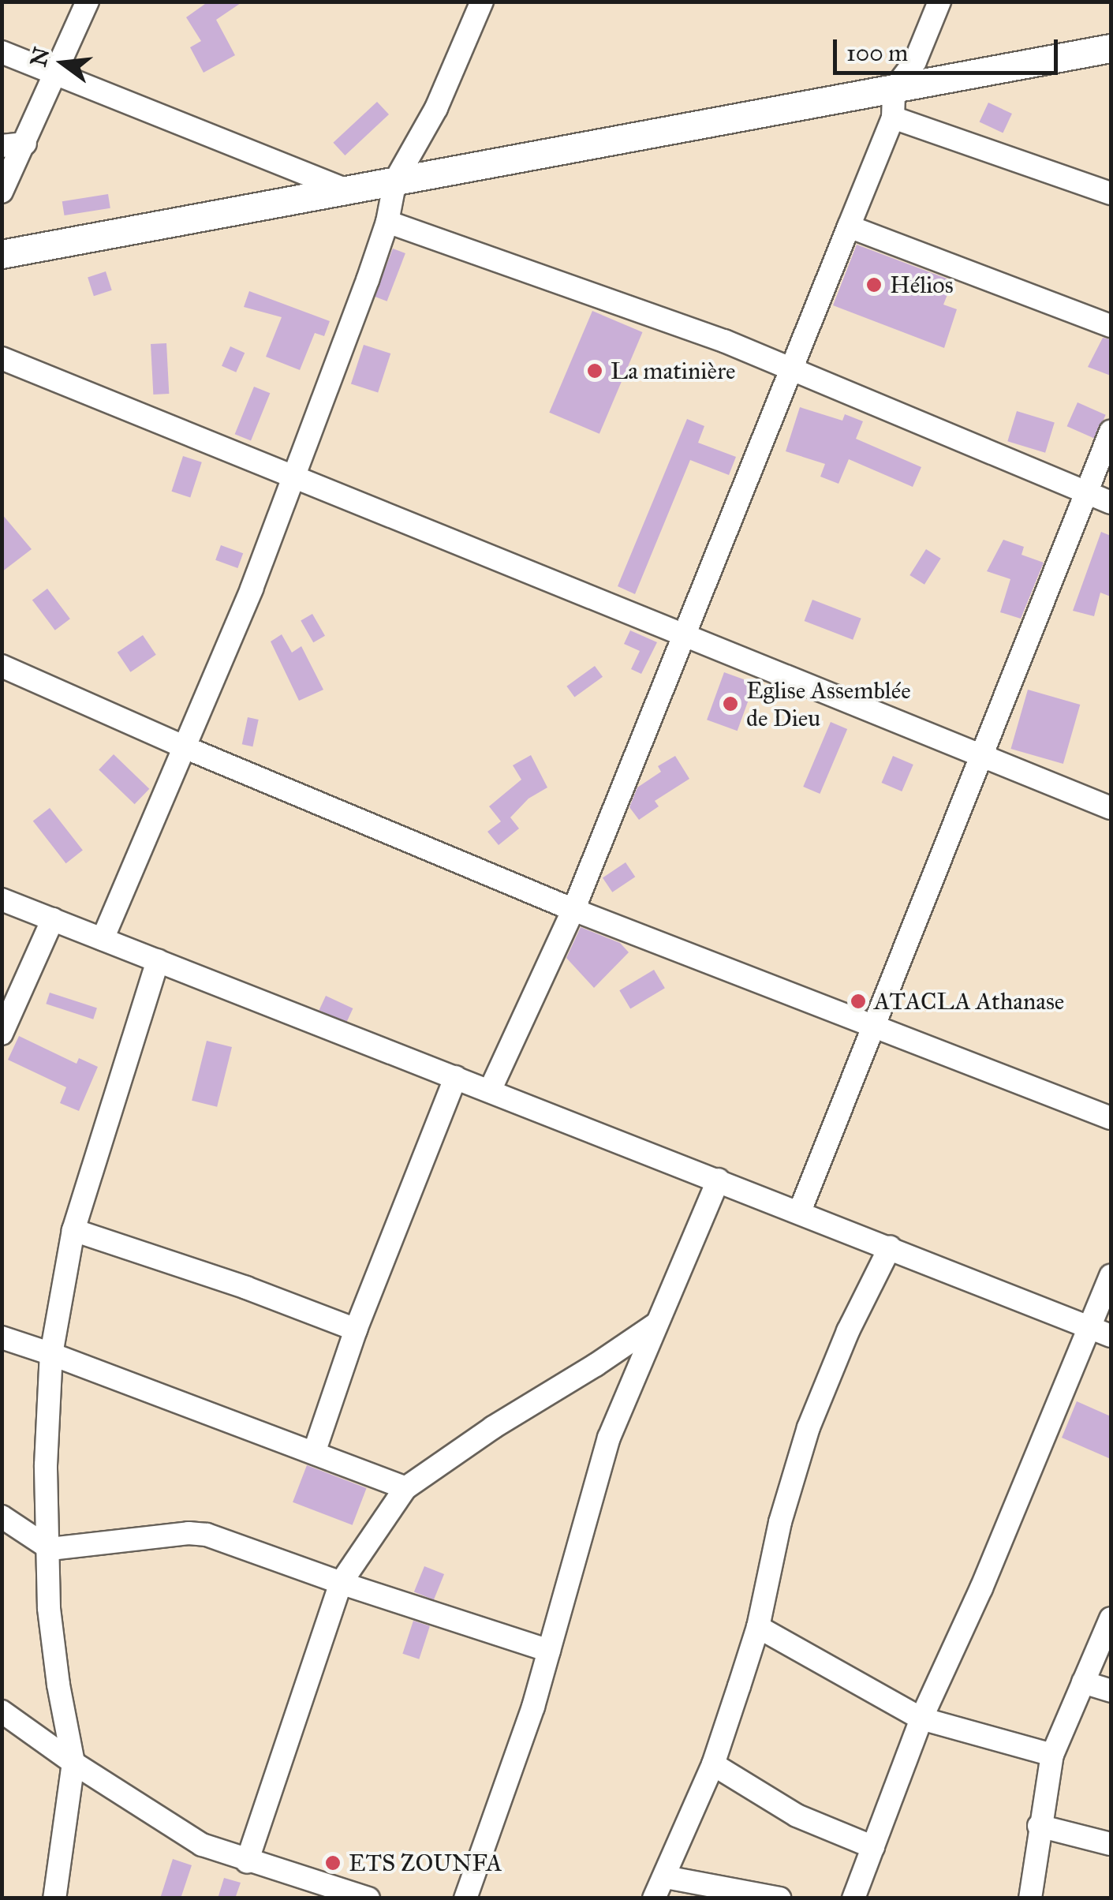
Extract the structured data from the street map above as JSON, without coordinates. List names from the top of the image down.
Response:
{
  "places": [
    "Hélios",
    "La matinière",
    "Eglise Assemblée de Dieu",
    "ATACLA Athanase",
    "ETS ZOUNFA"
  ],
  "scale_bar": "100 m",
  "north": "left"
}
